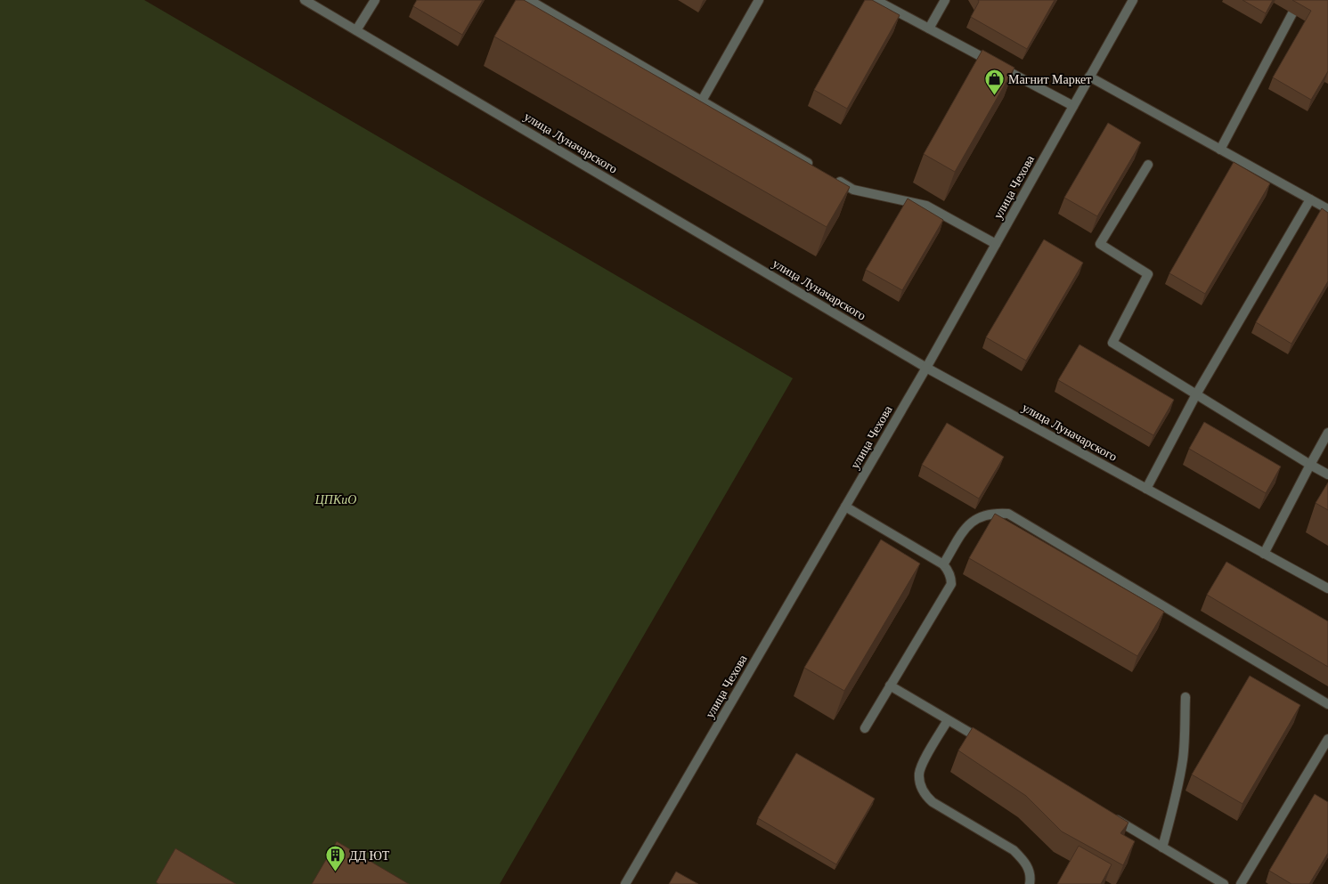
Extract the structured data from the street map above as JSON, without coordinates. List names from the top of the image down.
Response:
{
  "streets": {
    "street": ["улица Луначарского", "улица Чехова"]
  },
  "crossings": [
    ["улица Луначарского", "улица Чехова"]
  ],
  "parks": ["ЦПКиО"],
  "places": {
    "shop": ["Магнит Маркет"],
    "building": ["ДД ЮТ"]
  }
}
